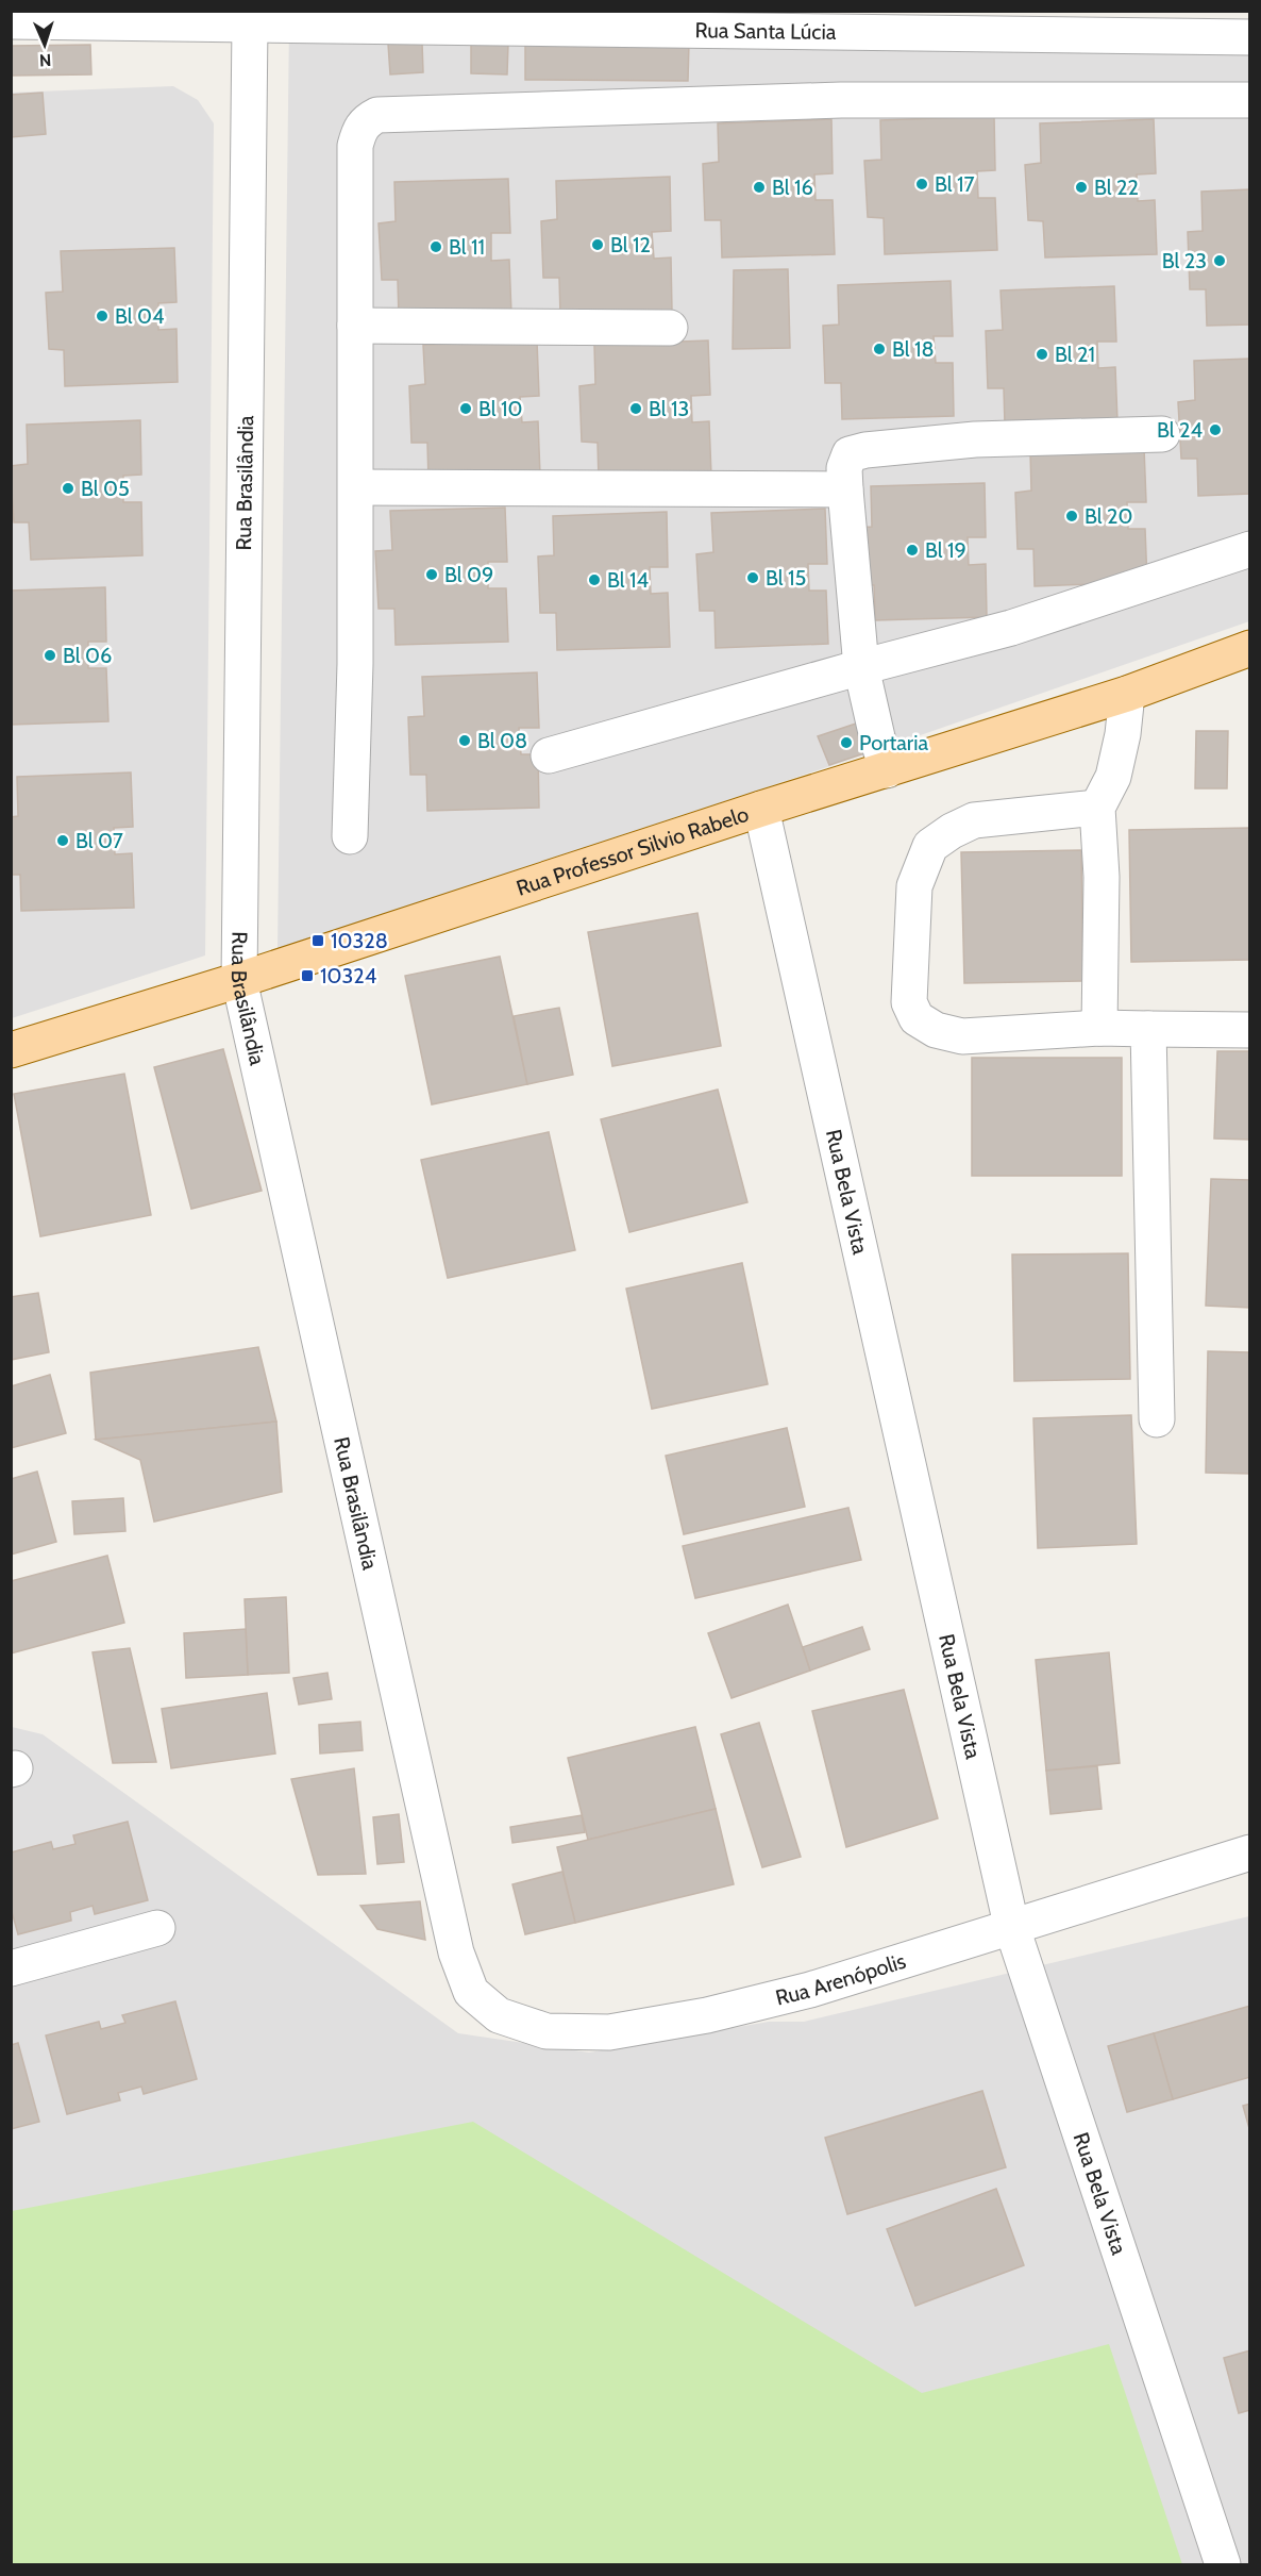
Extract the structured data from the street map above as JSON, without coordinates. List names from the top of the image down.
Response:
{
  "streets": {
    "main road": ["Rua Professor Silvio Rabelo"],
    "street": [
      "Rua Santa Lúcia",
      "Rua Brasilândia",
      "Rua Bela Vista",
      "Rua Arenópolis"
    ]
  },
  "crossings": [
    ["Rua Santa Lúcia", "Rua Brasilândia"],
    ["Rua Brasilândia", "Rua Professor Silvio Rabelo"],
    ["Rua Brasilândia", "Rua Arenópolis"],
    ["Rua Professor Silvio Rabelo", "Rua Bela Vista"],
    ["Rua Bela Vista", "Rua Arenópolis"]
  ],
  "places": {
    "other": [
      "Bl 17",
      "Bl 16",
      "Bl 22",
      "Bl 12",
      "Bl 11",
      "Bl 23",
      "Bl 04",
      "Bl 18",
      "Bl 21",
      "Bl 10",
      "Bl 13",
      "Bl 24",
      "Bl 05",
      "Bl 20",
      "Bl 19",
      "Bl 09",
      "Bl 15",
      "Bl 14",
      "Bl 06",
      "Bl 08",
      "Portaria",
      "Bl 07"
    ],
    "transit": ["10328", "10324"]
  },
  "north": "bottom"
}
